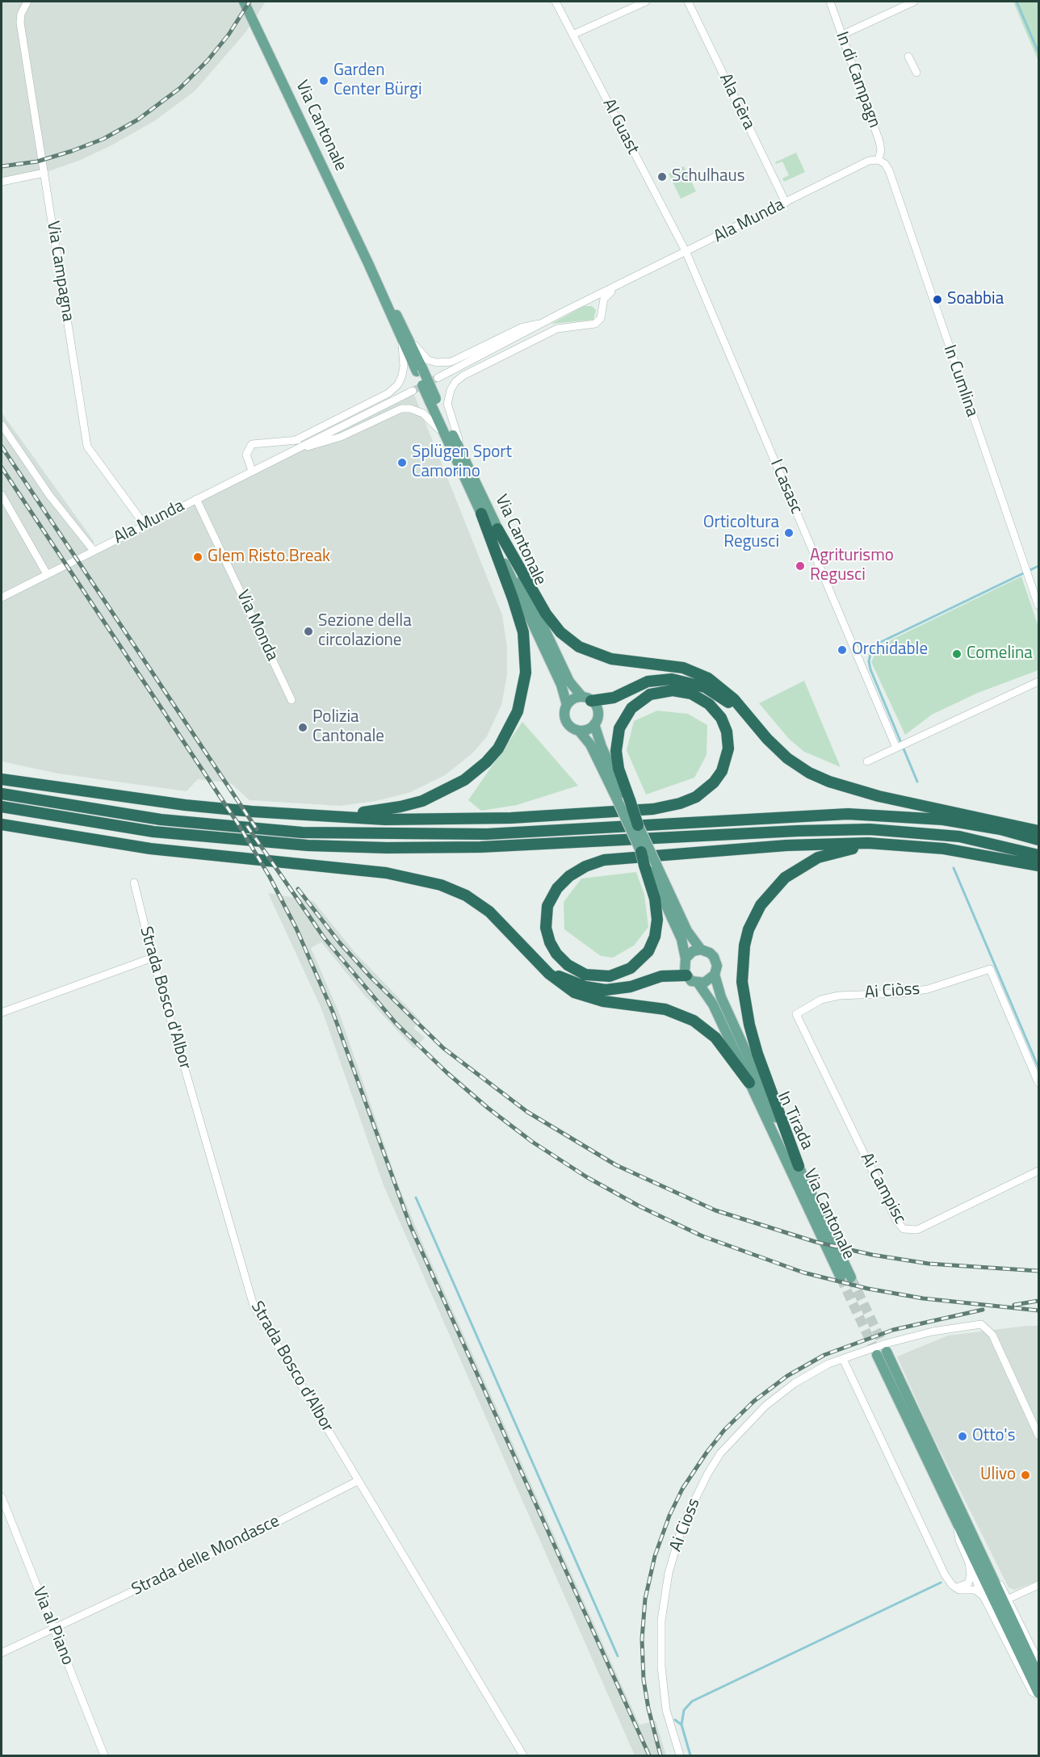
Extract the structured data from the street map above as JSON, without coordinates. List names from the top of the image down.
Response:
{
  "streets": {
    "main road": ["Via Cantonale", "In Tirada"],
    "street": [
      "In di Campagn",
      "Ala Gèra",
      "Al Guast",
      "Ala Munda",
      "Via Campagna",
      "In Cumlina",
      "I Casasc",
      "Via Monda",
      "Ai Ciòss",
      "Strada Bosco d'Albor",
      "Ai Campisc",
      "Ai Cioss",
      "Strada delle Mondasce",
      "Via al Piano"
    ]
  },
  "crossings": [
    ["In di Campagn", "Ala Munda"],
    ["In di Campagn", "In Cumlina"],
    ["Ala Gèra", "Ala Munda"],
    ["Via Cantonale", "Ala Munda"],
    ["Via Cantonale", "In Tirada"],
    ["Al Guast", "Ala Munda"],
    ["Al Guast", "I Casasc"],
    ["Ala Munda", "Via Campagna"],
    ["Ala Munda", "In Cumlina"],
    ["Ala Munda", "I Casasc"],
    ["Ala Munda", "Via Monda"],
    ["Ai Ciòss", "Ai Campisc"],
    ["Strada Bosco d'Albor", "Strada delle Mondasce"],
    ["Strada delle Mondasce", "Via al Piano"]
  ],
  "places": [
    "Garden Center Bürgi",
    "Schulhaus",
    "Soabbia",
    "Splügen Sport Camorino",
    "Orticoltura Regusci",
    "Glem Risto.Break",
    "Agriturismo Regusci",
    "Sezione della circolazione",
    "Orchidable",
    "Comelina",
    "Polizia Cantonale",
    "Otto's",
    "Ulivo"
  ]
}
